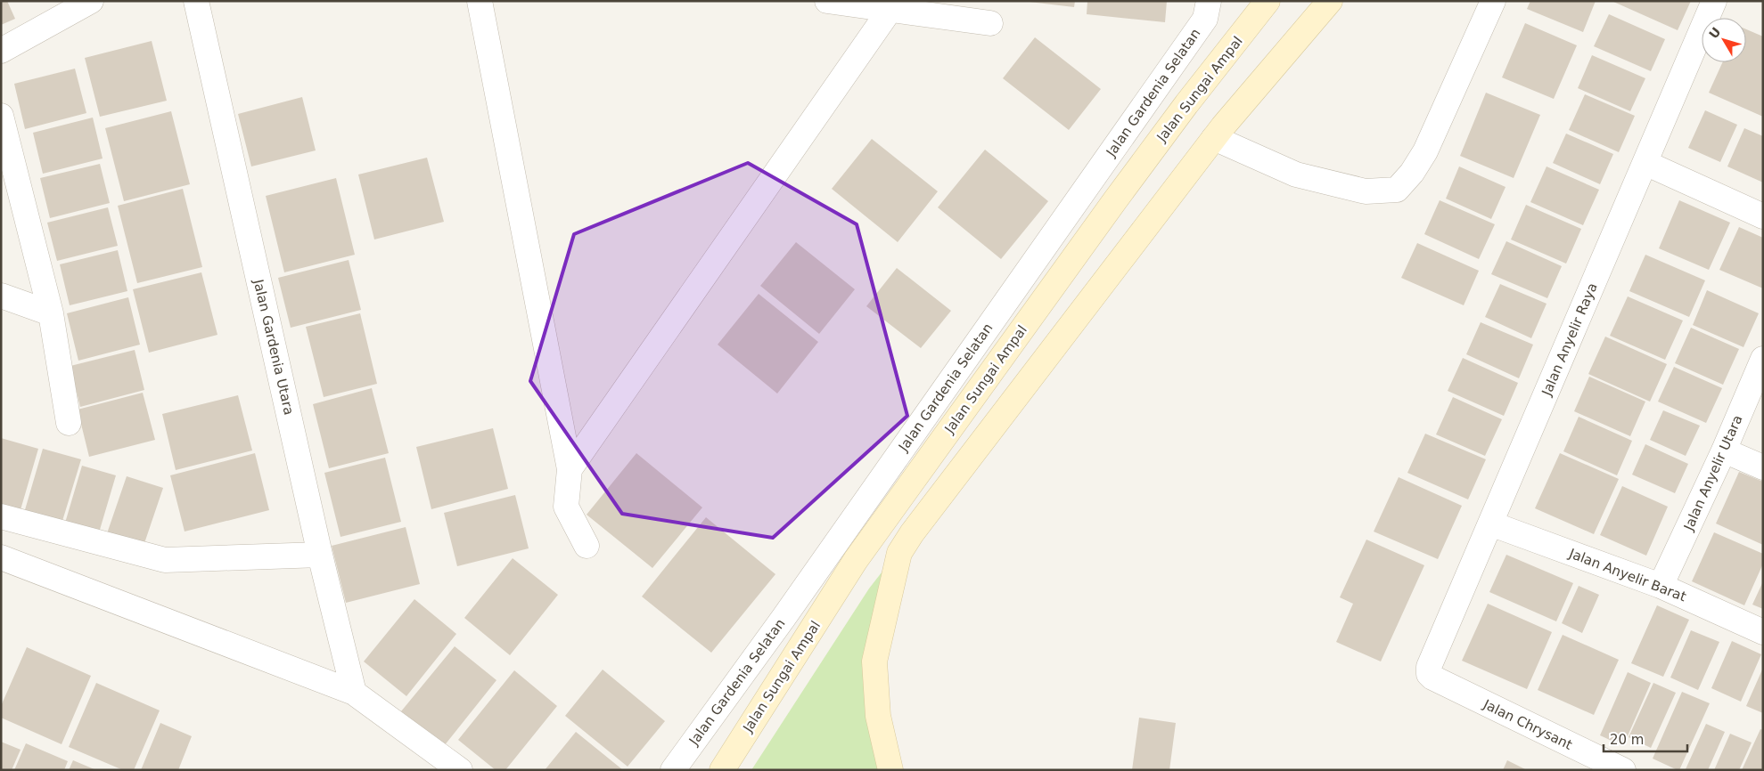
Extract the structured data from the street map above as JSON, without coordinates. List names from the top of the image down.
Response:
{
  "streets": {
    "main road": ["Jalan Sungai Ampal"],
    "street": [
      "Jalan Gardenia Selatan",
      "Jalan Anyelir Raya",
      "Jalan Gardenia Utara",
      "Jalan Anyelir Utara",
      "Jalan Anyelir Barat",
      "Jalan Chrysant"
    ]
  },
  "crossings": [
    ["Jalan Anyelir Raya", "Jalan Anyelir Barat"],
    ["Jalan Anyelir Raya", "Jalan Chrysant"],
    ["Jalan Anyelir Utara", "Jalan Anyelir Barat"]
  ],
  "scale_bar": "20 m",
  "north": "top left"
}
